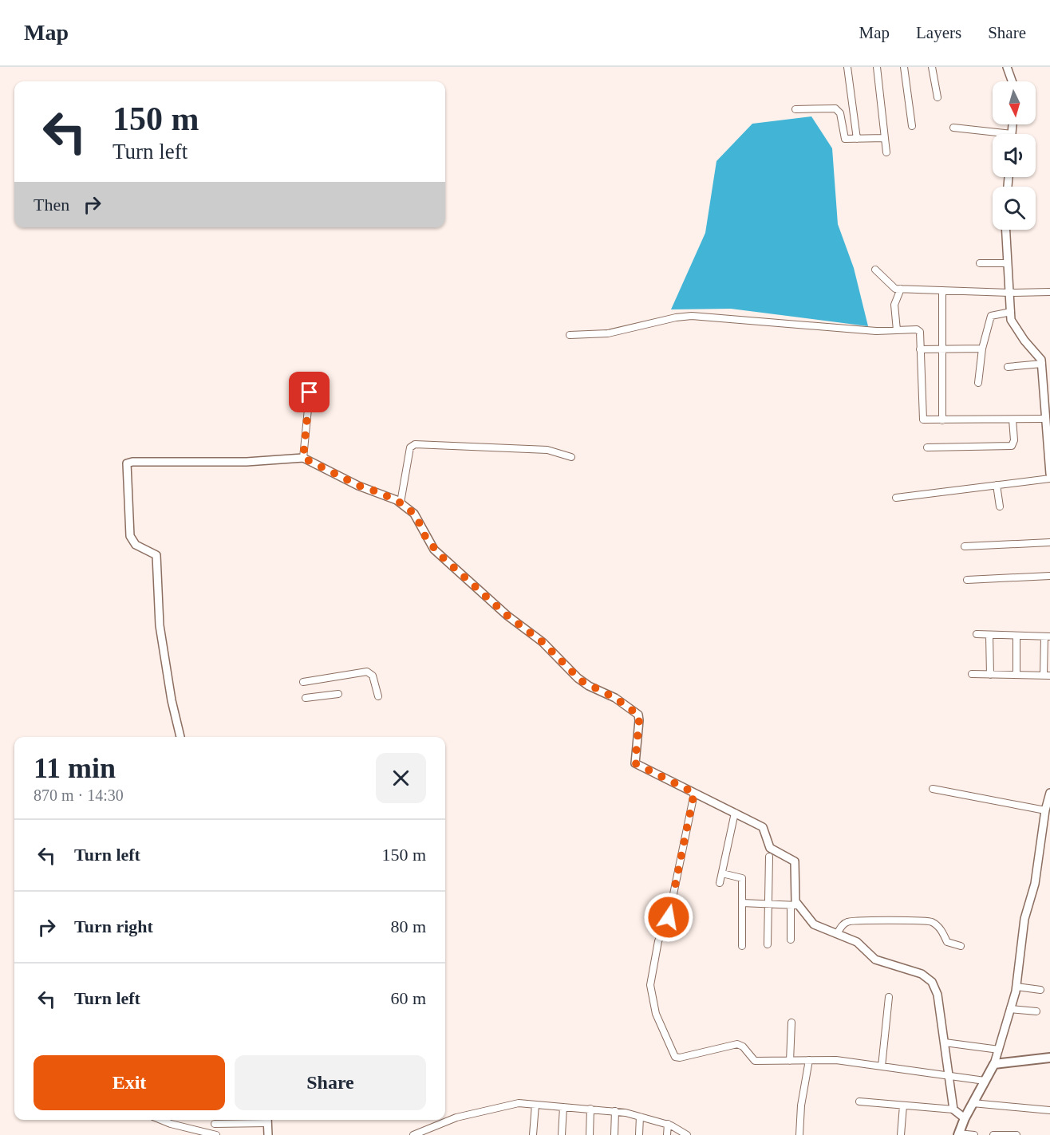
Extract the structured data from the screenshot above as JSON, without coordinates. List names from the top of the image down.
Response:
{
  "north": "bottom",
  "page": {
    "header": "Map",
    "nav": ["Map", "Layers", "Share"],
    "turn": ["150 m", "Turn left"],
    "then": "Then",
    "heading": ["11 min", "870 m · 14:30"],
    "list": [
      {
        "name": "Turn left",
        "value": "150 m"
      },
      {
        "name": "Turn right",
        "value": "80 m"
      },
      {
        "name": "Turn left",
        "value": "60 m"
      }
    ],
    "buttons": ["Exit", "Share"]
  }
}
